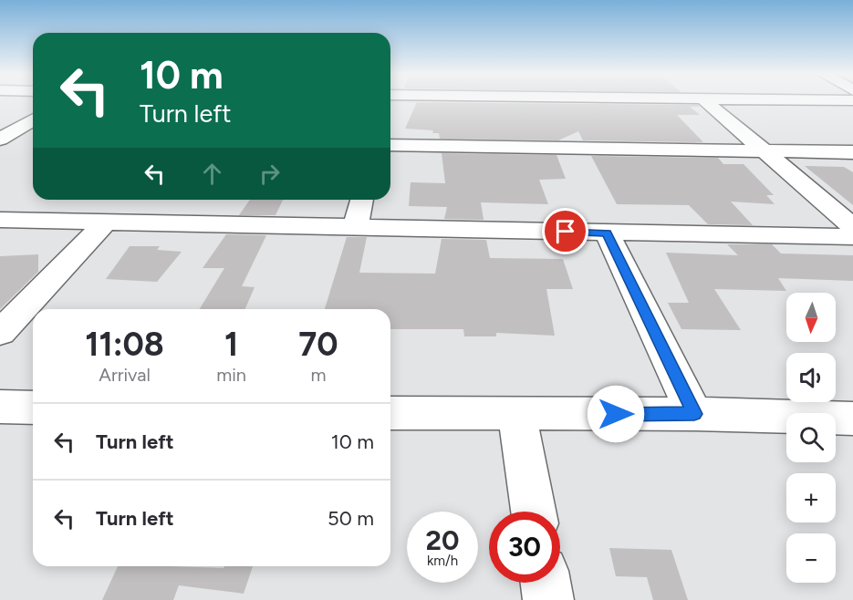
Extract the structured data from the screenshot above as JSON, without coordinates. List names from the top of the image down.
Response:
{
  "north": "bottom",
  "page": {
    "turn": ["10 m", "Turn left"],
    "map_buttons": ["+", "−"],
    "eta": [
      "11:08",
      "Arrival",
      "1",
      "min",
      "70",
      "m"
    ],
    "list": [
      {
        "name": "Turn left",
        "value": "10 m"
      },
      {
        "name": "Turn left",
        "value": "50 m"
      }
    ],
    "speed": "20 km/h",
    "limit": "30"
  }
}
